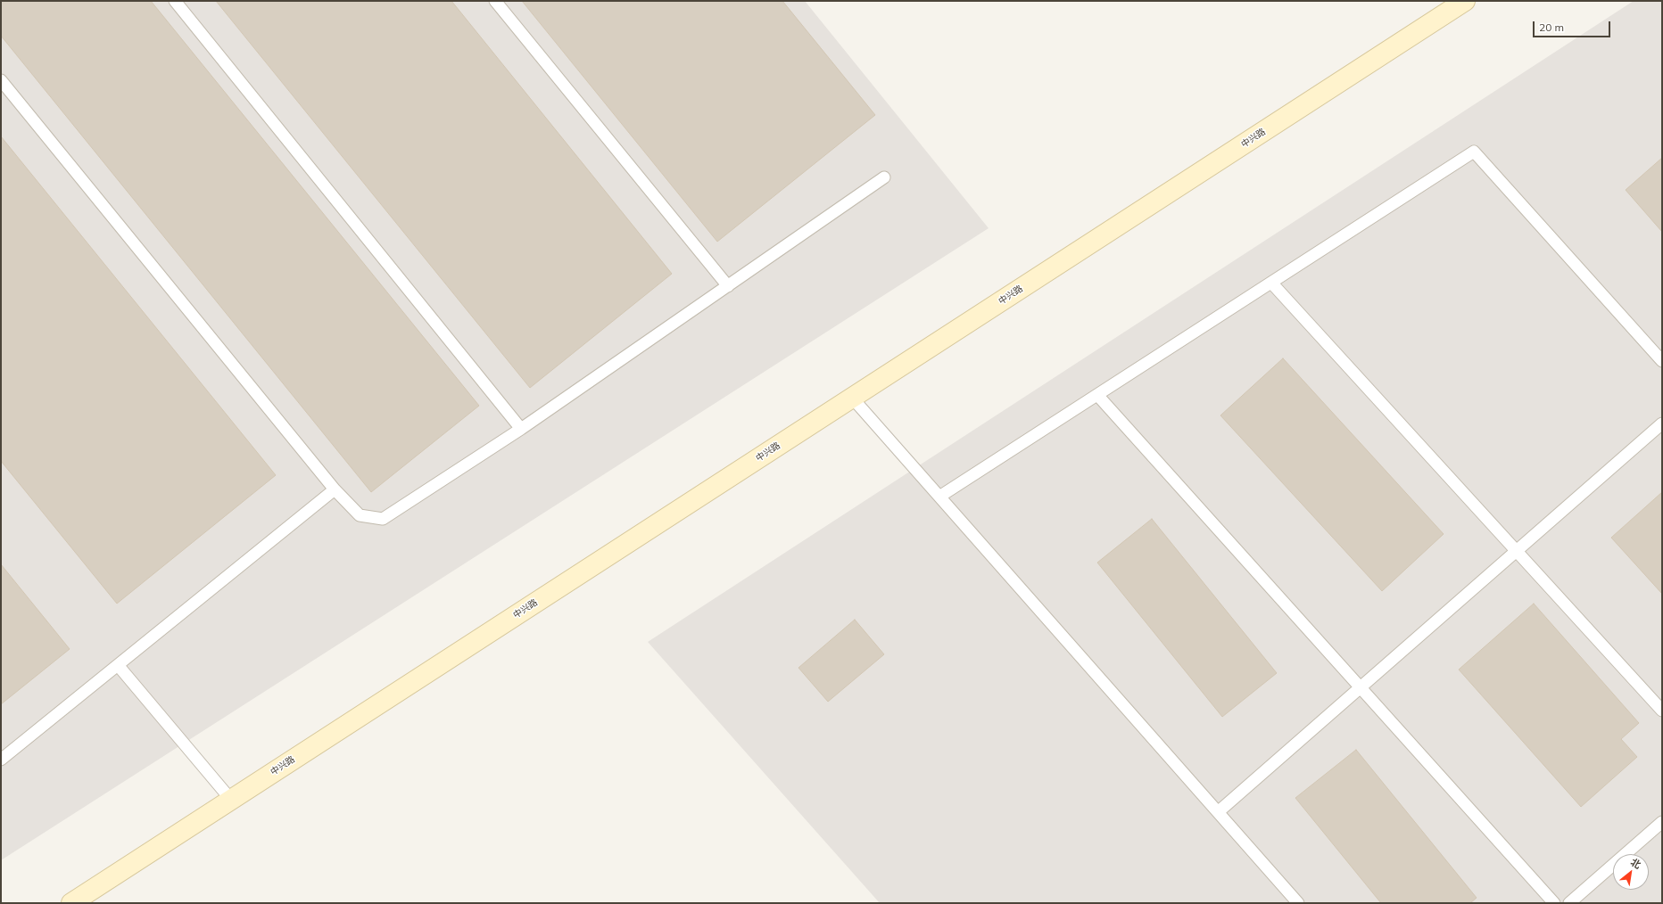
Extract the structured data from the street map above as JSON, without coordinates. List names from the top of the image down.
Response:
{
  "streets": {
    "street": ["中兴路"]
  },
  "scale_bar": "20 m",
  "north": "top right"
}
